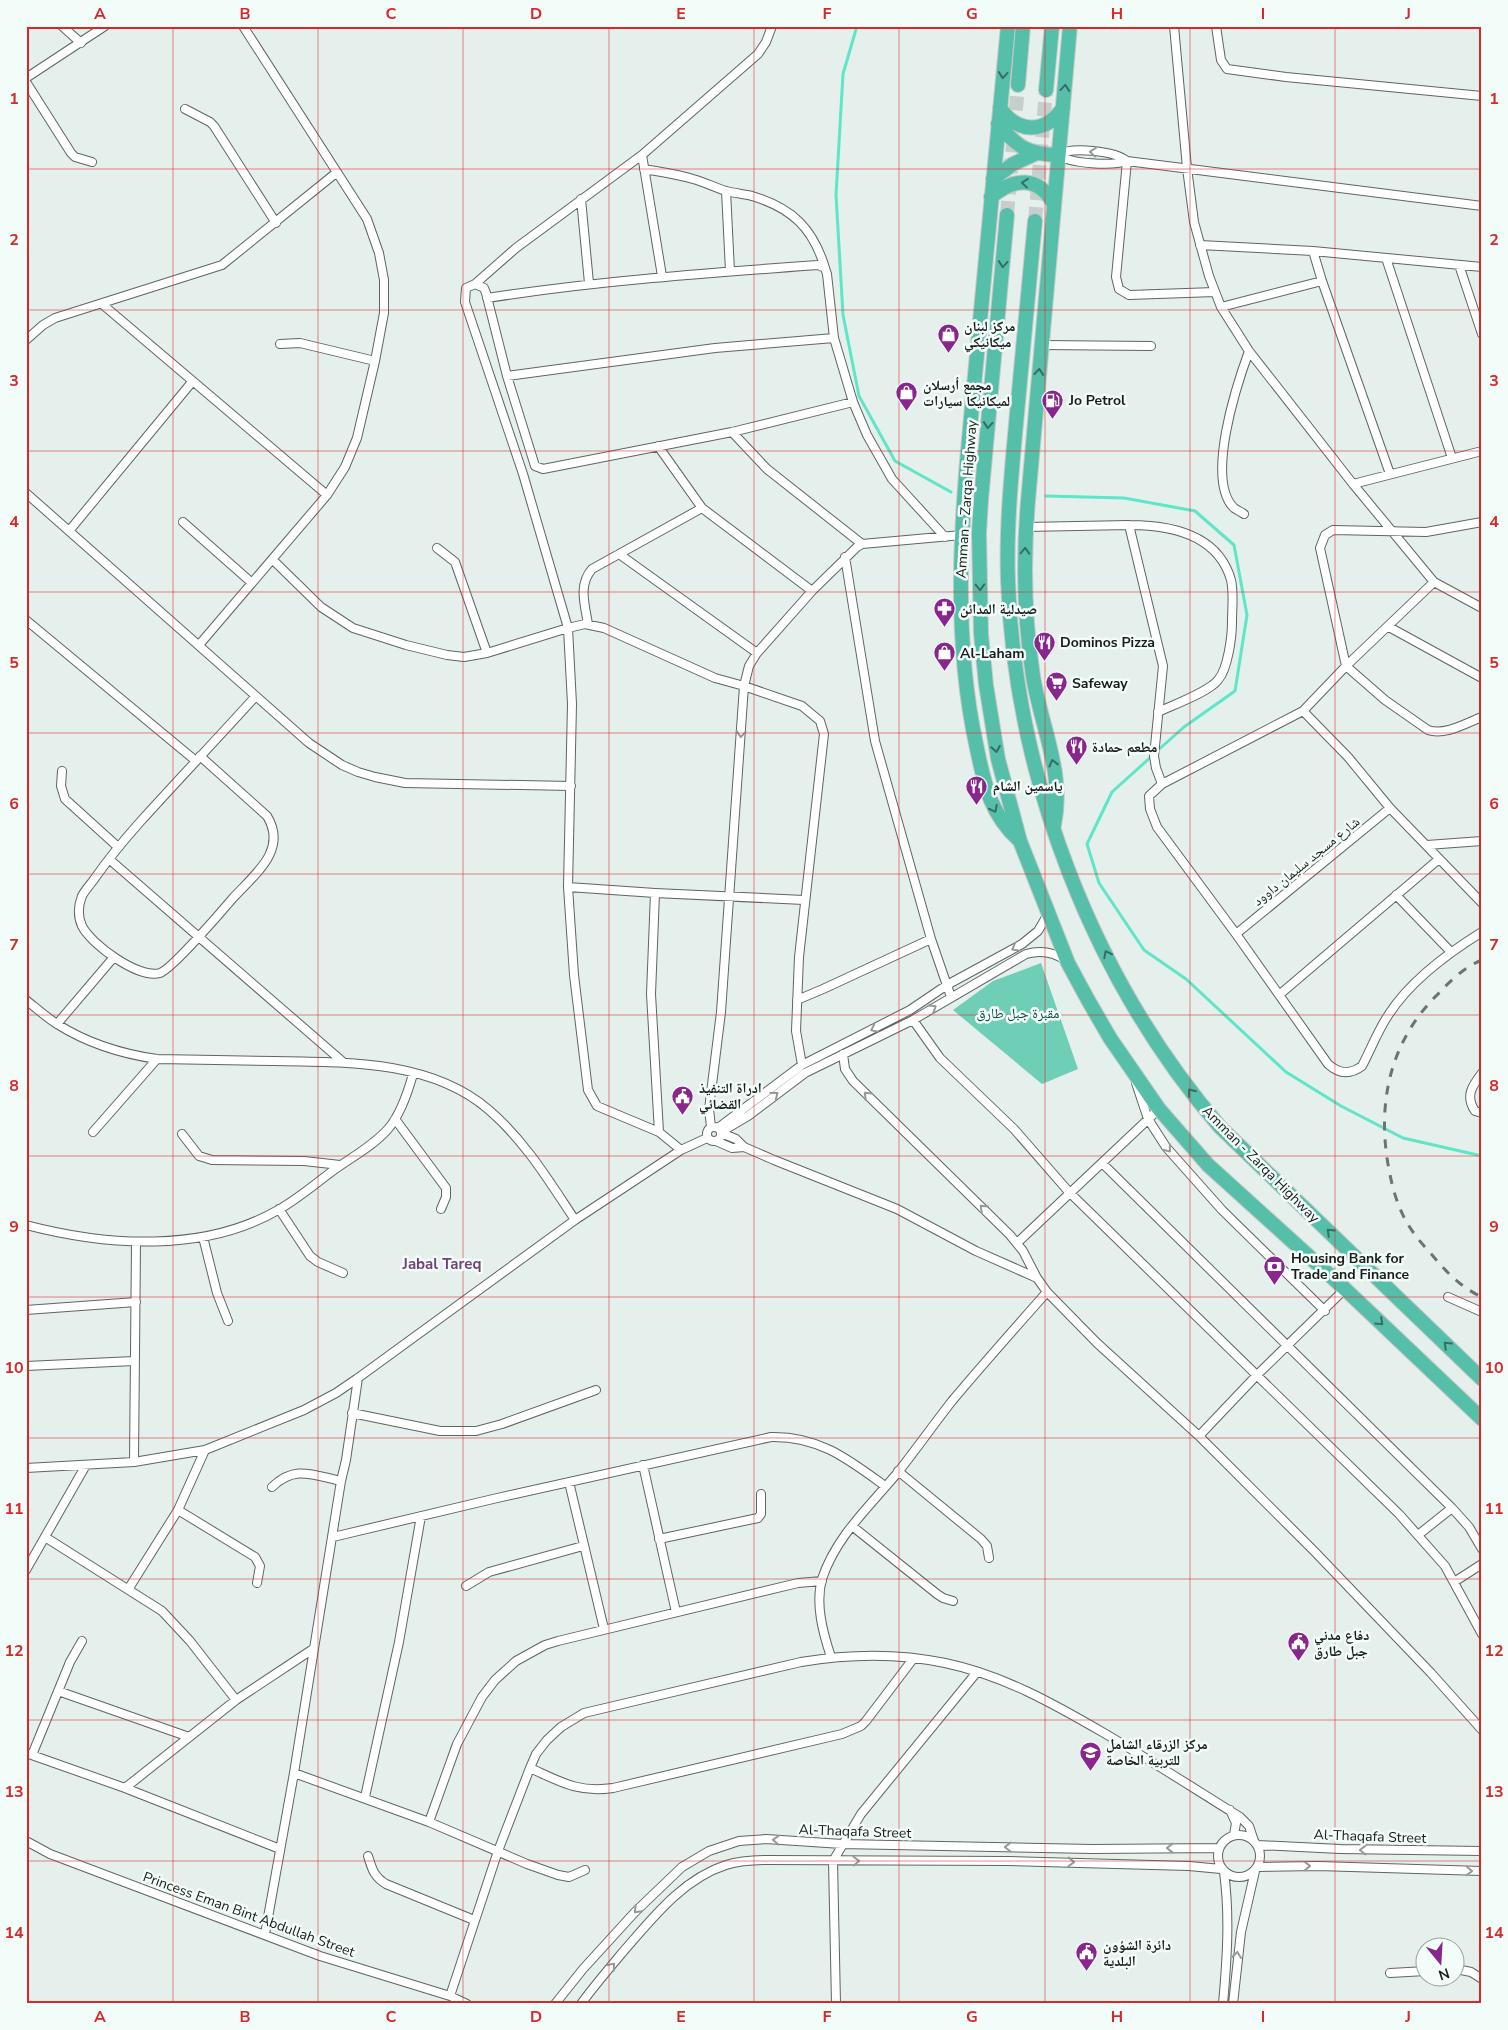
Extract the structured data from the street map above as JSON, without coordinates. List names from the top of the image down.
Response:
{
  "streets": {
    "highway": ["Amman - Zarqa Highway"],
    "street": ["شارع مسجد سليمان داوود", "Al-Thaqafa Street", "Princess Eman Bint Abdullah Street"]
  },
  "districts": ["Jabal Tareq"],
  "parks": ["مقبرة جبل طارق"],
  "places": {
    "shop": ["مركز لبنان ميكانيكي", "مجمع أرسلان لميكانيكا سيارات", "Al-Laham"],
    "fuel station": ["Jo Petrol"],
    "pharmacy": ["صيدلية المدائن"],
    "restaurant": ["Dominos Pizza", "مطعم حمادة", "ياسمين الشام"],
    "supermarket": ["Safeway"],
    "public building": ["ادراة التنفيذ القضائي", "دفاع مدني جبل طارق", "دائرة الشؤون البلدية"],
    "bank": ["Housing Bank for Trade and Finance"],
    "school or university": ["مركز الزرقاء الشامل للتربية الخاصة"]
  },
  "north": "bottom",
  "grid": {
    "columns": [
      "A",
      "B",
      "C",
      "D",
      "E",
      "F",
      "G",
      "H",
      "I",
      "J"
    ],
    "rows": [
      "1",
      "2",
      "3",
      "4",
      "5",
      "6",
      "7",
      "8",
      "9",
      "10",
      "11",
      "12",
      "13",
      "14"
    ]
  }
}
